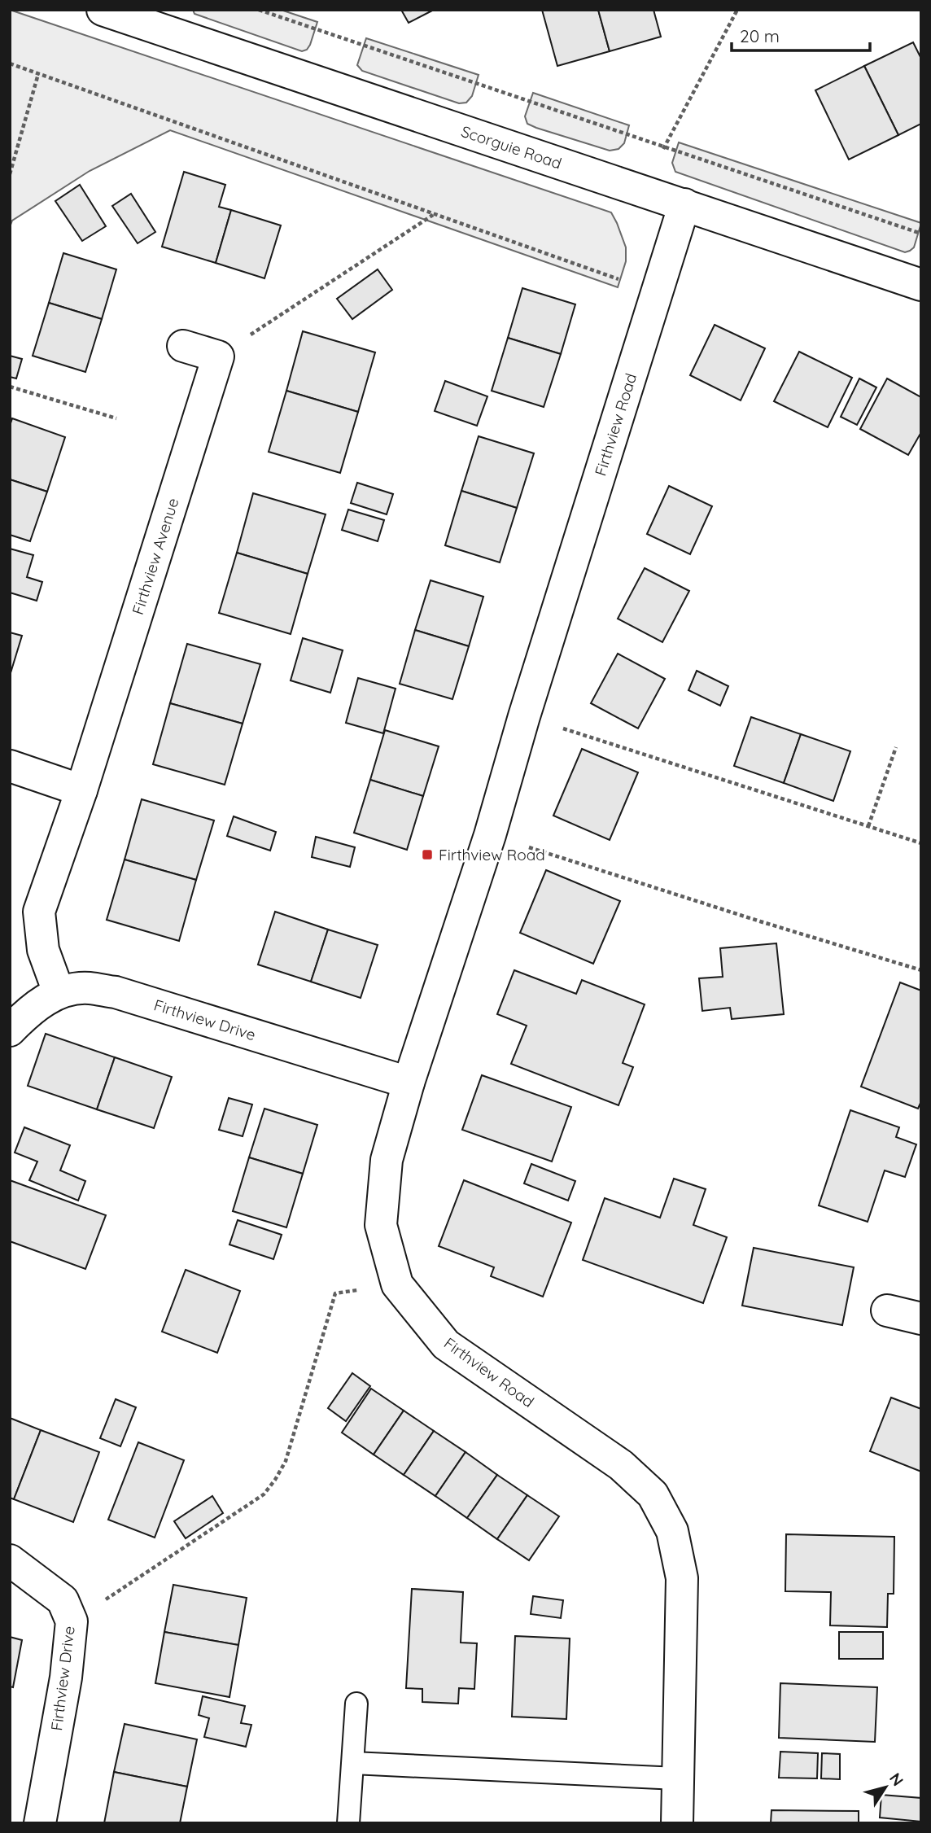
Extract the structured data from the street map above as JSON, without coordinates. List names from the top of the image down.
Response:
{
  "streets": {
    "street": [
      "Scorguie Road",
      "Firthview Road",
      "Firthview Avenue",
      "Firthview Drive"
    ]
  },
  "crossings": [
    ["Scorguie Road", "Firthview Road"],
    ["Firthview Road", "Firthview Drive"],
    ["Firthview Avenue", "Firthview Drive"]
  ],
  "places": {
    "transit": ["Firthview Road"]
  },
  "scale_bar": "20 m",
  "north": "top right"
}
